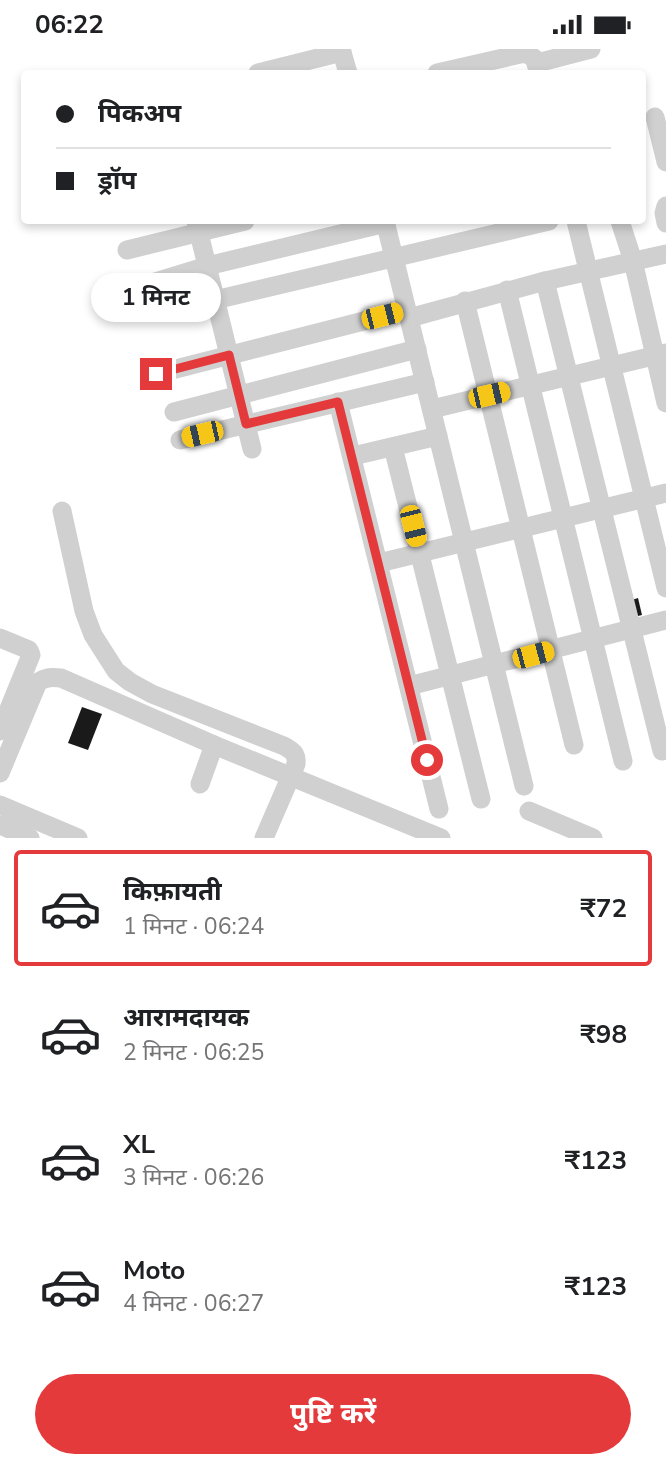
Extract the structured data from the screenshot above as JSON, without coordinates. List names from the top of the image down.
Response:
{
  "page": {
    "status": "06:22",
    "banner": ["पिकअप", "ड्रॉप"],
    "bubble": "1 मिनट",
    "list": [
      {
        "name": "किफ़ायती",
        "note": "1 मिनट · 06:24",
        "value": "₹72"
      },
      {
        "name": "आरामदायक",
        "note": "2 मिनट · 06:25",
        "value": "₹98"
      },
      {
        "name": "XL",
        "note": "3 मिनट · 06:26",
        "value": "₹123"
      },
      {
        "name": "Moto",
        "note": "4 मिनट · 06:27",
        "value": "₹123"
      }
    ],
    "buttons": "पुष्टि करें"
  }
}
